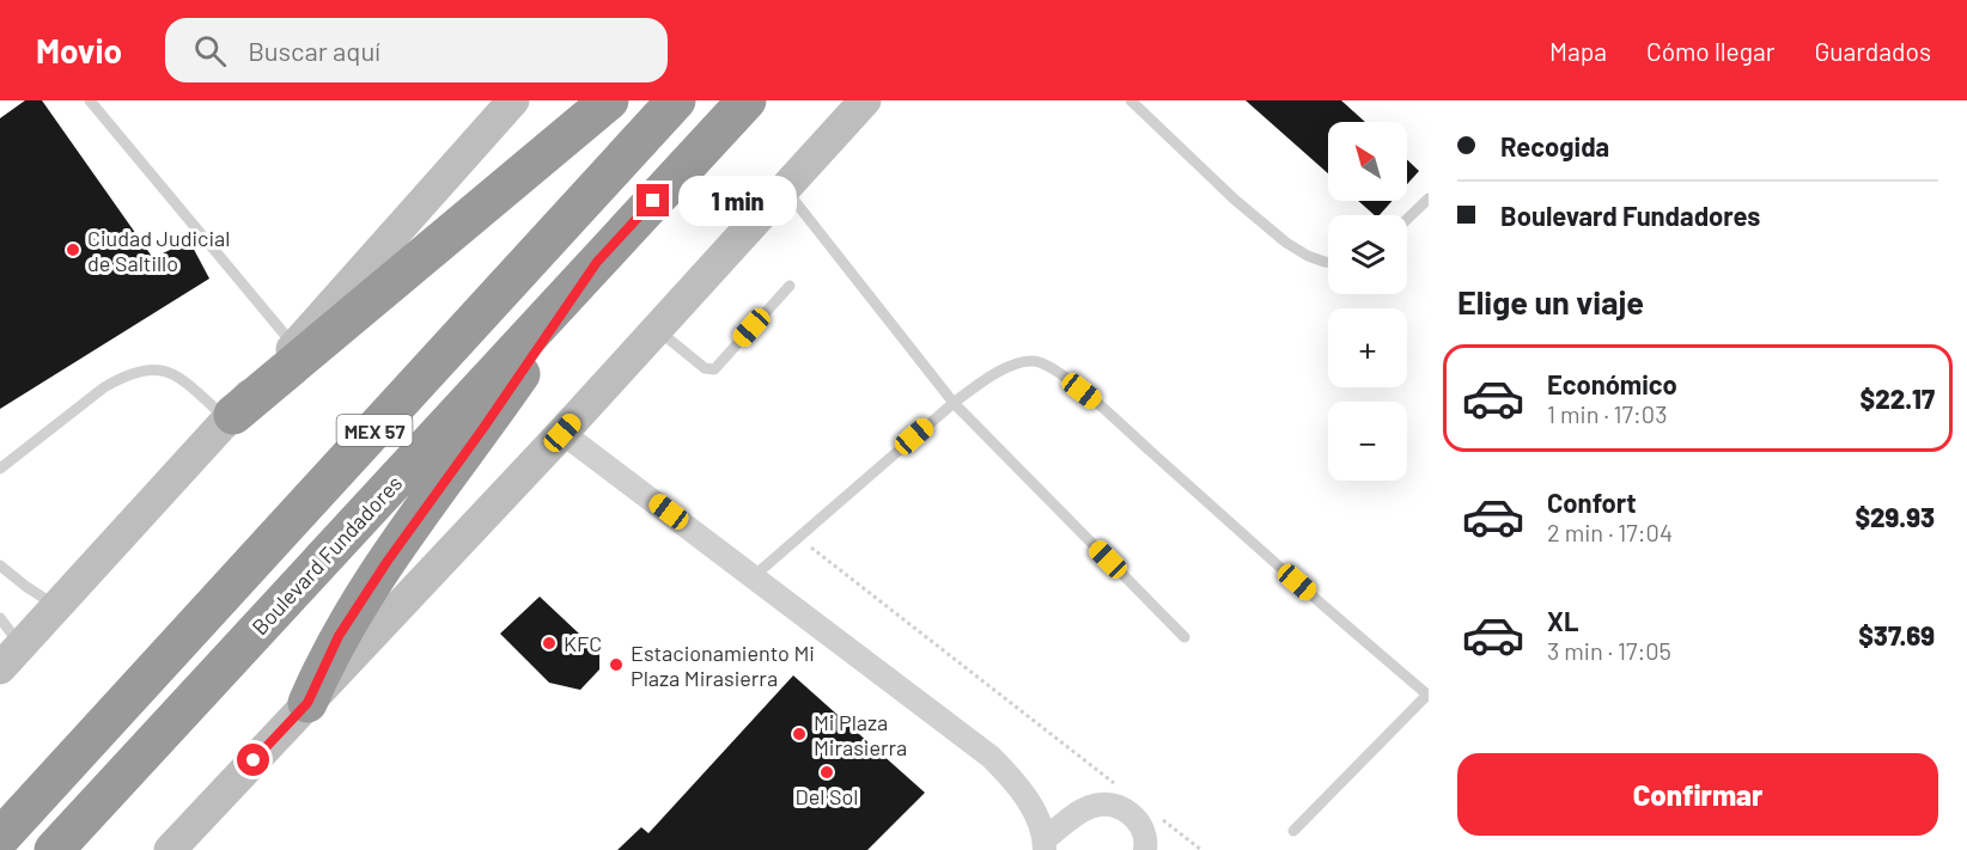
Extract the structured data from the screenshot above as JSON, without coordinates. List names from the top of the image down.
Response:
{
  "streets": {
    "highway": ["MEX 57", "Boulevard Fundadores"]
  },
  "places": [
    "Ciudad Judicial de Saltillo",
    "KFC",
    "Estacionamiento Mi Plaza Mirasierra",
    "Mi Plaza Mirasierra",
    "Del Sol"
  ],
  "north": "top left",
  "page": {
    "header": "Movio",
    "search": "Buscar aquí",
    "nav": ["Mapa", "Cómo llegar", "Guardados"],
    "banner": ["Recogida", "Boulevard Fundadores"],
    "map_buttons": ["+", "−"],
    "bubble": "1 min",
    "heading": "Elige un viaje",
    "list": [
      {
        "name": "Económico",
        "note": "1 min · 17:03",
        "value": "$22.17"
      },
      {
        "name": "Confort",
        "note": "2 min · 17:04",
        "value": "$29.93"
      },
      {
        "name": "XL",
        "note": "3 min · 17:05",
        "value": "$37.69"
      }
    ],
    "buttons": "Confirmar"
  }
}
